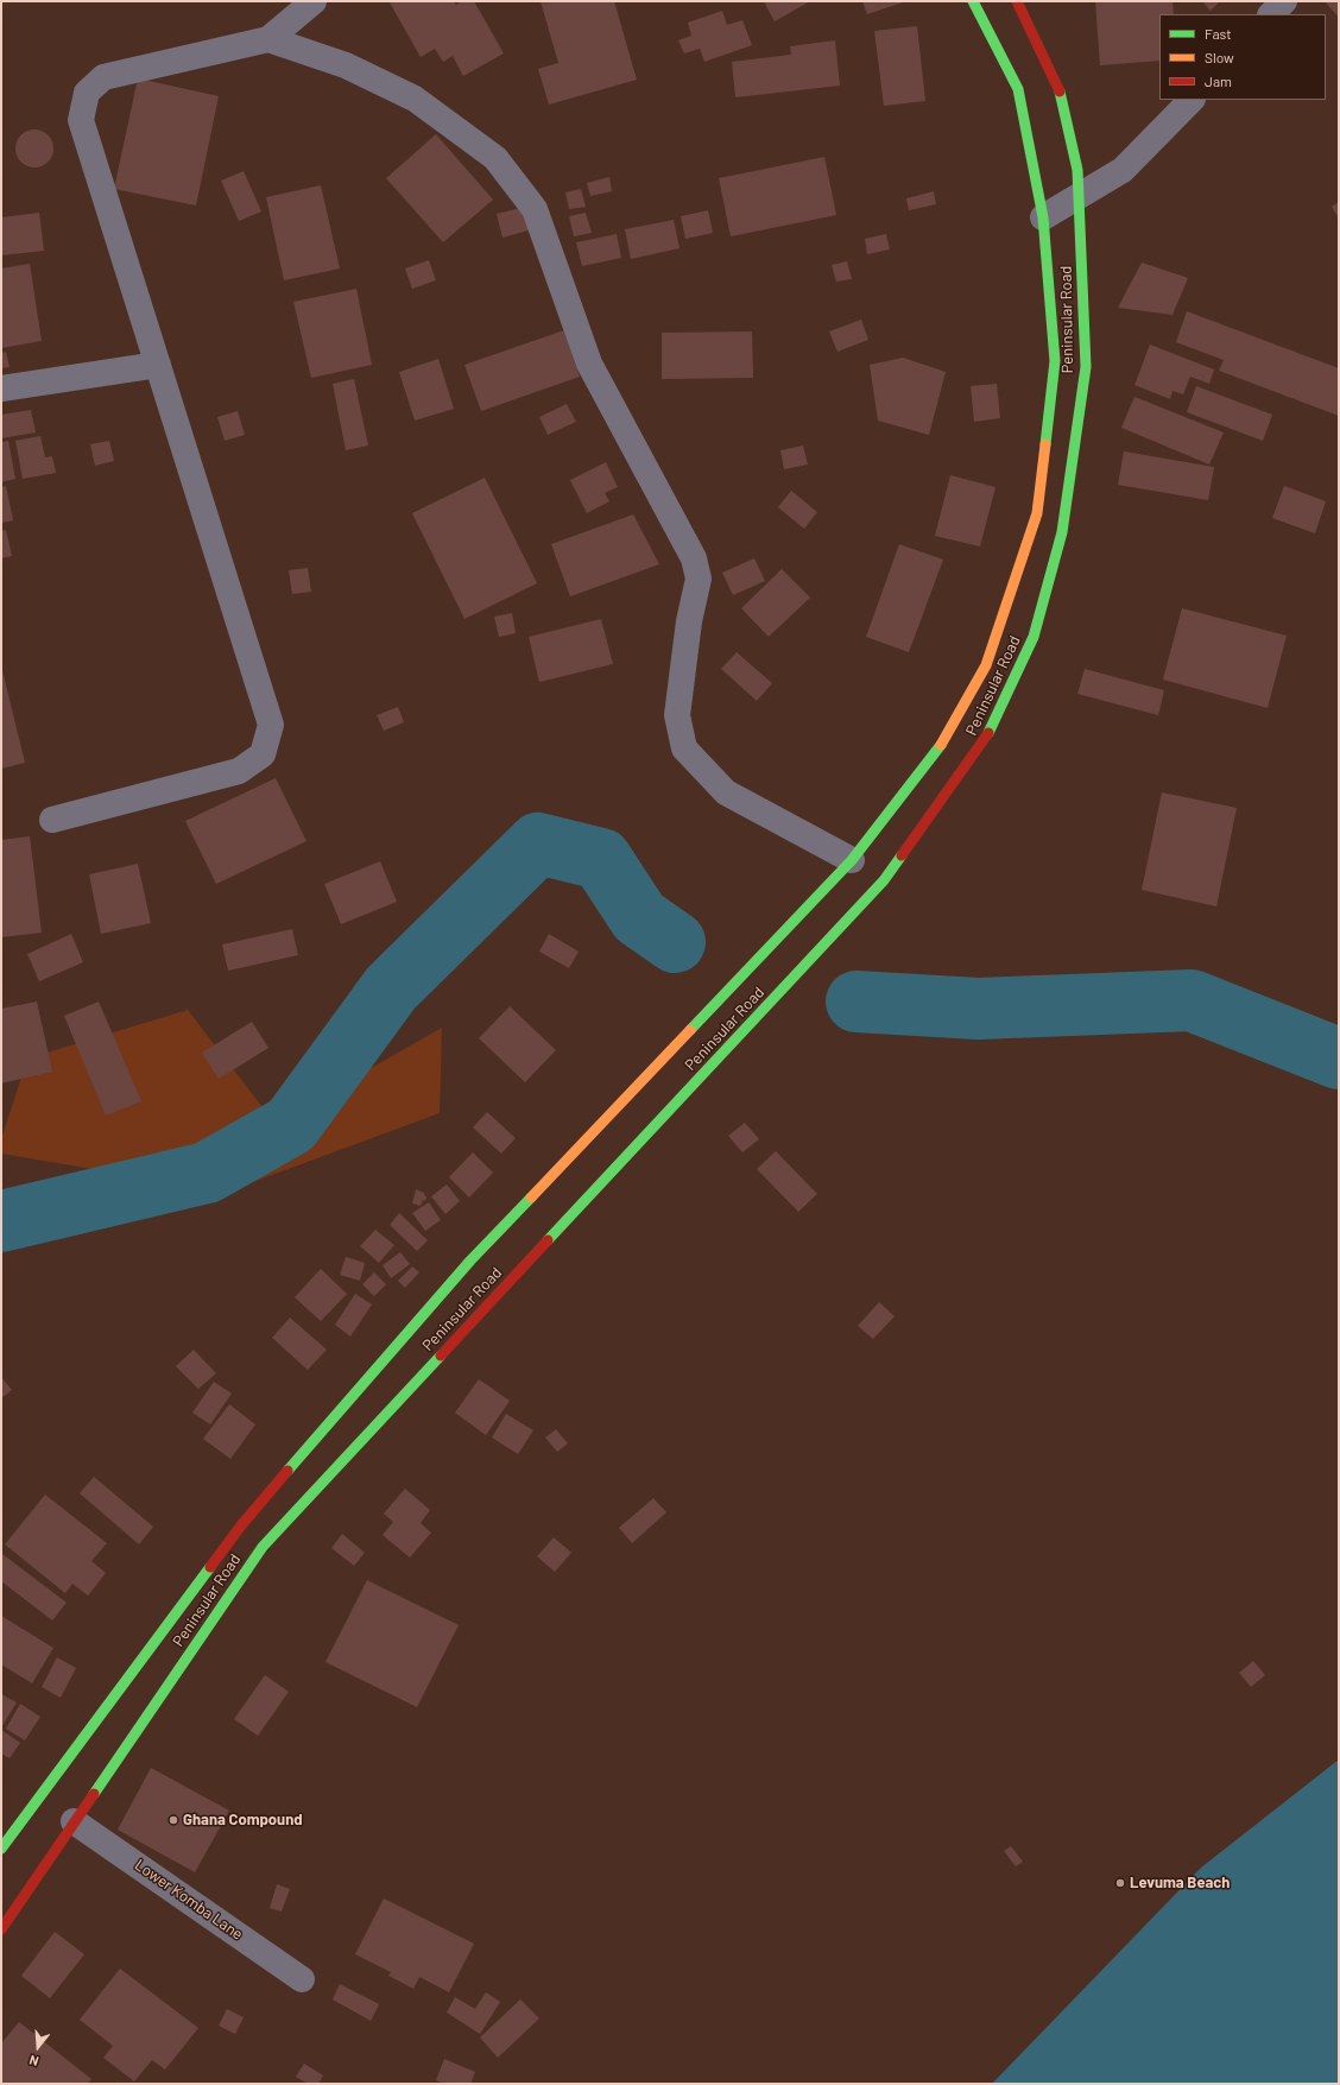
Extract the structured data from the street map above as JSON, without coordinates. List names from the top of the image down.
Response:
{
  "streets": {
    "main road": ["Peninsular Road"],
    "street": ["Lower Komba Lane"]
  },
  "crossings": [
    ["Peninsular Road", "Lower Komba Lane"]
  ],
  "places": ["Ghana Compound", "Levuma Beach"],
  "legend": ["Fast", "Slow", "Jam"],
  "north": "bottom"
}
